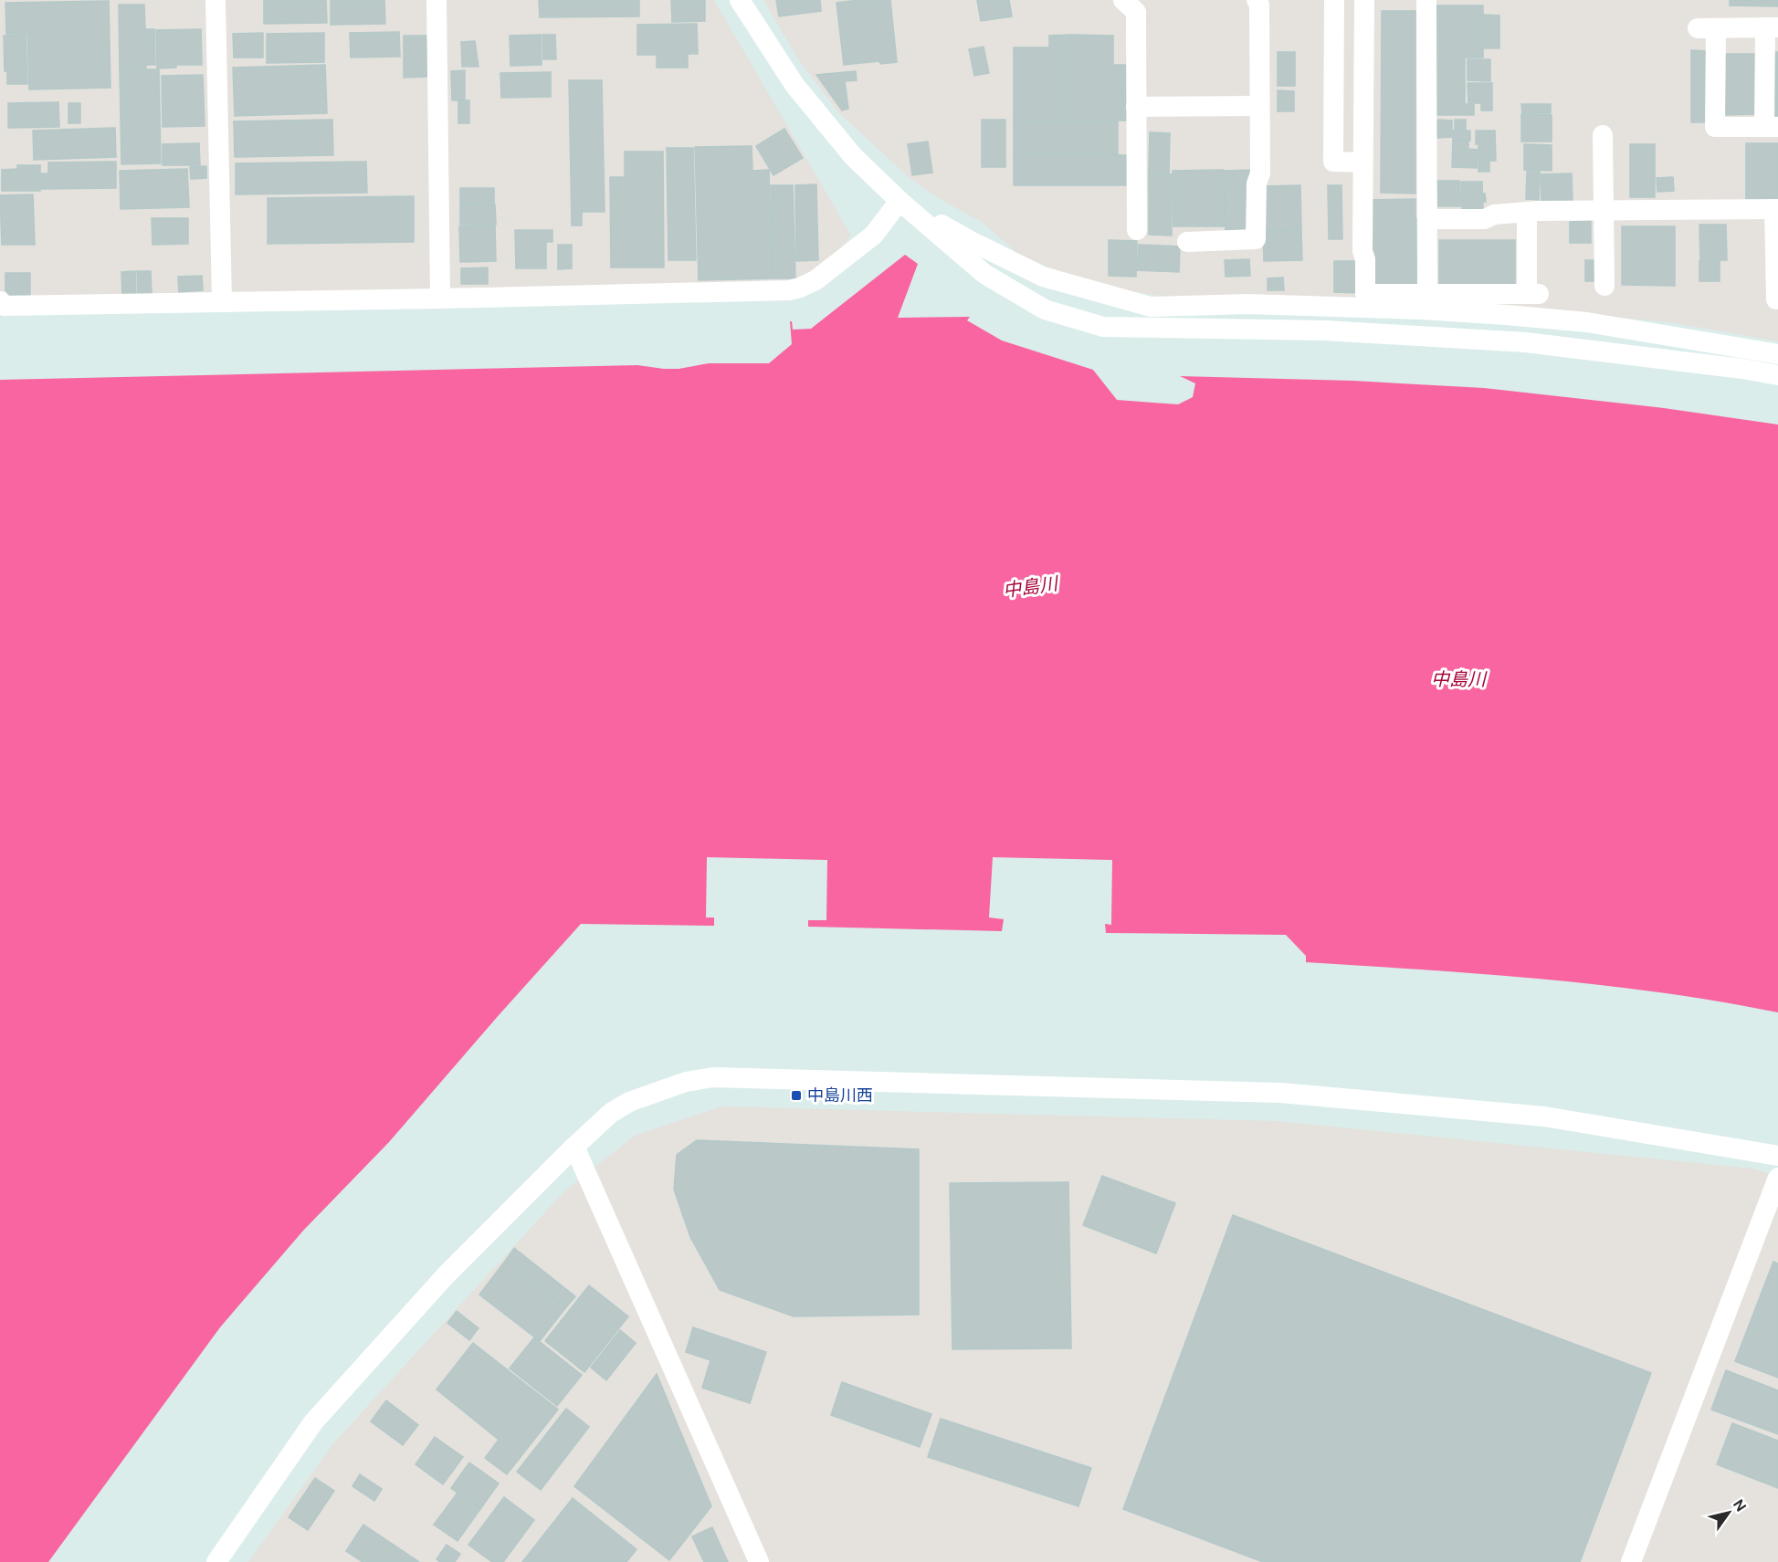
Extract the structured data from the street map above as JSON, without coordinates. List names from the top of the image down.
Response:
{
  "water": ["中島川"],
  "places": {
    "transit": ["中島川西"]
  },
  "north": "top right"
}
